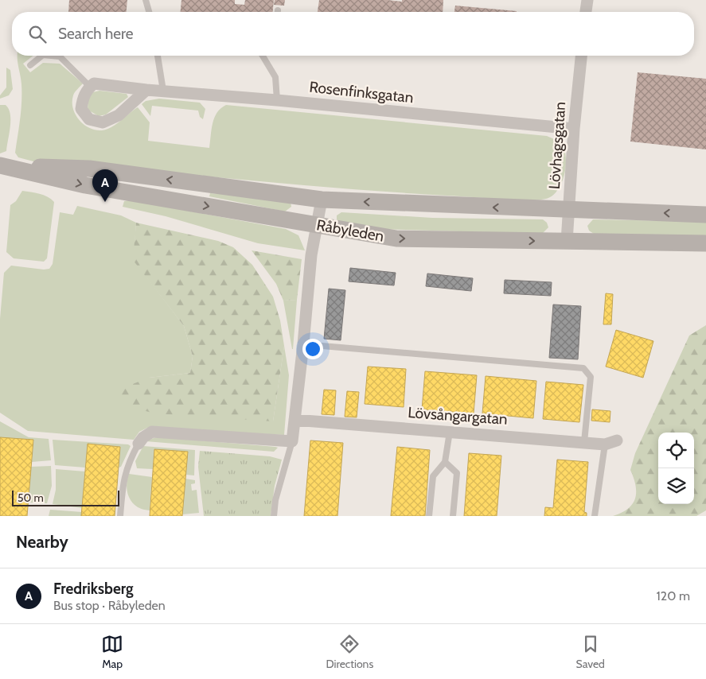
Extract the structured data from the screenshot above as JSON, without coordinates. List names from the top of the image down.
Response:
{
  "streets": {
    "main road": ["Råbyleden"],
    "street": ["Rosenfinksgatan", "Lövhagsgatan", "Lövsångargatan"]
  },
  "crossings": [
    ["Rosenfinksgatan", "Lövhagsgatan"],
    ["Lövhagsgatan", "Råbyleden"]
  ],
  "scale_bar": "50 m",
  "page": {
    "search": "Search here",
    "pins": "A",
    "scale": "50 m",
    "heading": "Nearby",
    "list": [
      {
        "mark": "A",
        "name": "Fredriksberg",
        "note": "Bus stop · Råbyleden",
        "value": "120 m"
      }
    ],
    "nav": ["Map", "Directions", "Saved"]
  }
}
